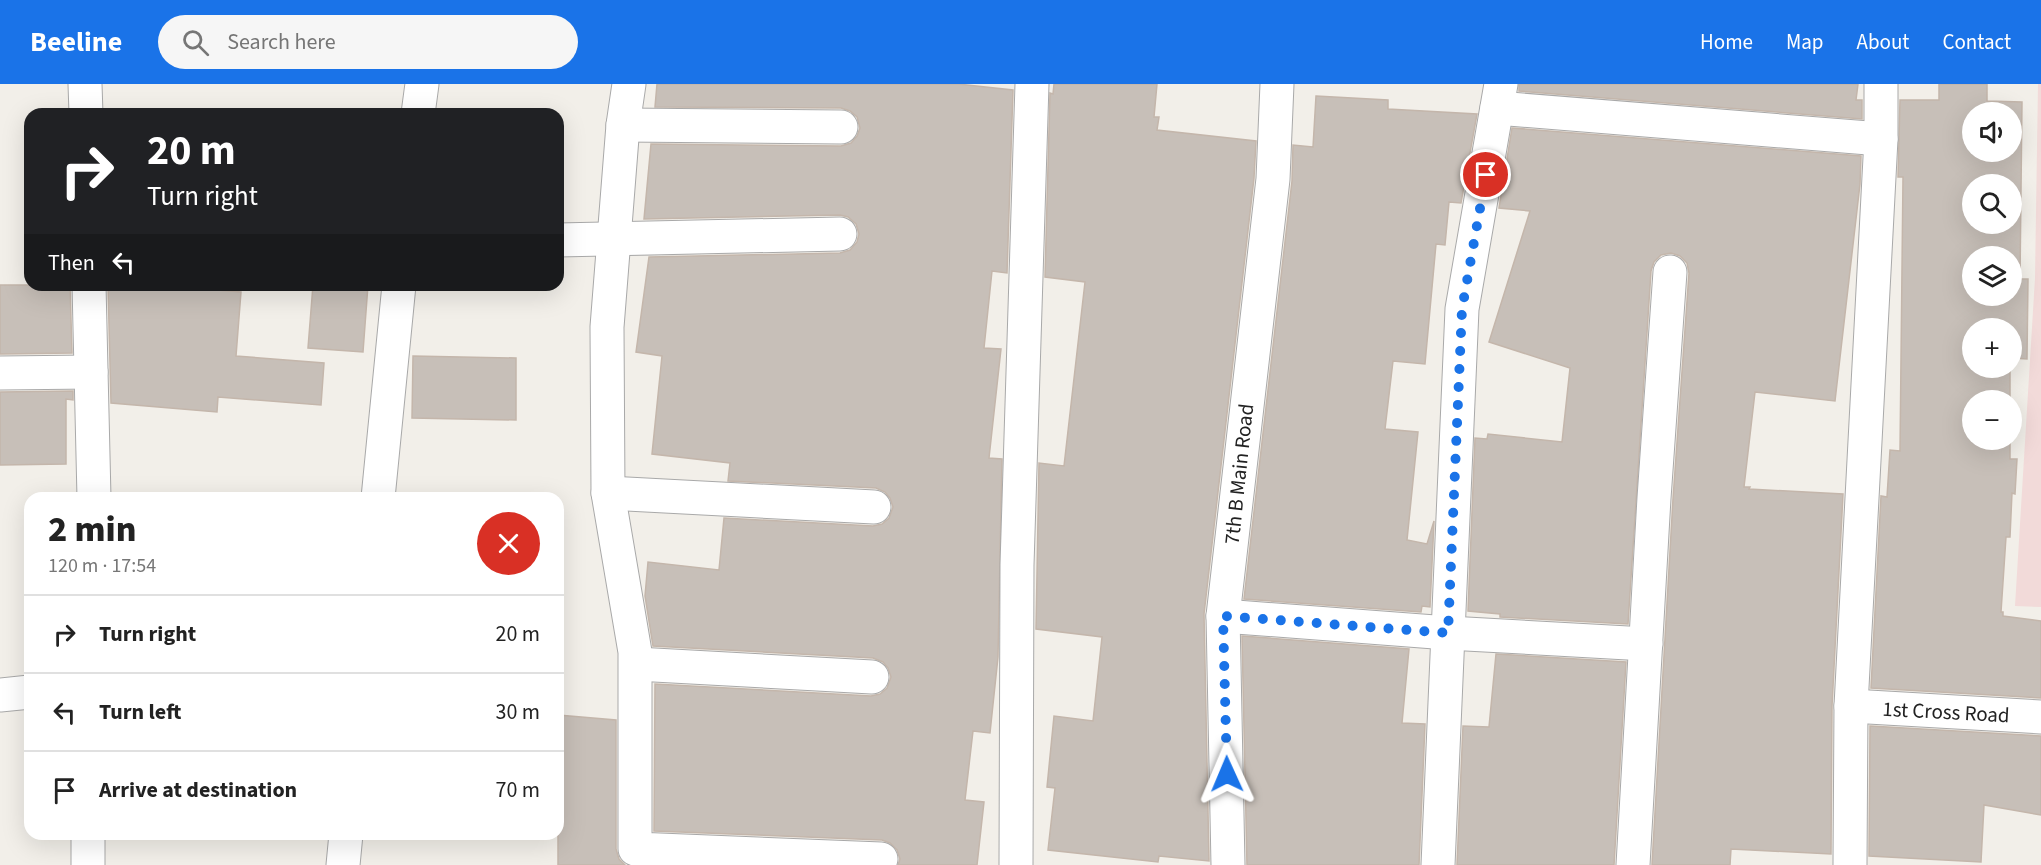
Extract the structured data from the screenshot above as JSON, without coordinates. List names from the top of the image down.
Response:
{
  "streets": {
    "street": ["7th B Main Road", "1st Cross Road"]
  },
  "page": {
    "header": "Beeline",
    "search": "Search here",
    "nav": [
      "Home",
      "Map",
      "About",
      "Contact"
    ],
    "map_buttons": ["+", "−"],
    "turn": ["20 m", "Turn right"],
    "then": "Then",
    "heading": ["2 min", "120 m · 17:54"],
    "list": [
      {
        "name": "Turn right",
        "value": "20 m"
      },
      {
        "name": "Turn left",
        "value": "30 m"
      },
      {
        "name": "Arrive at destination",
        "value": "70 m"
      }
    ]
  }
}
